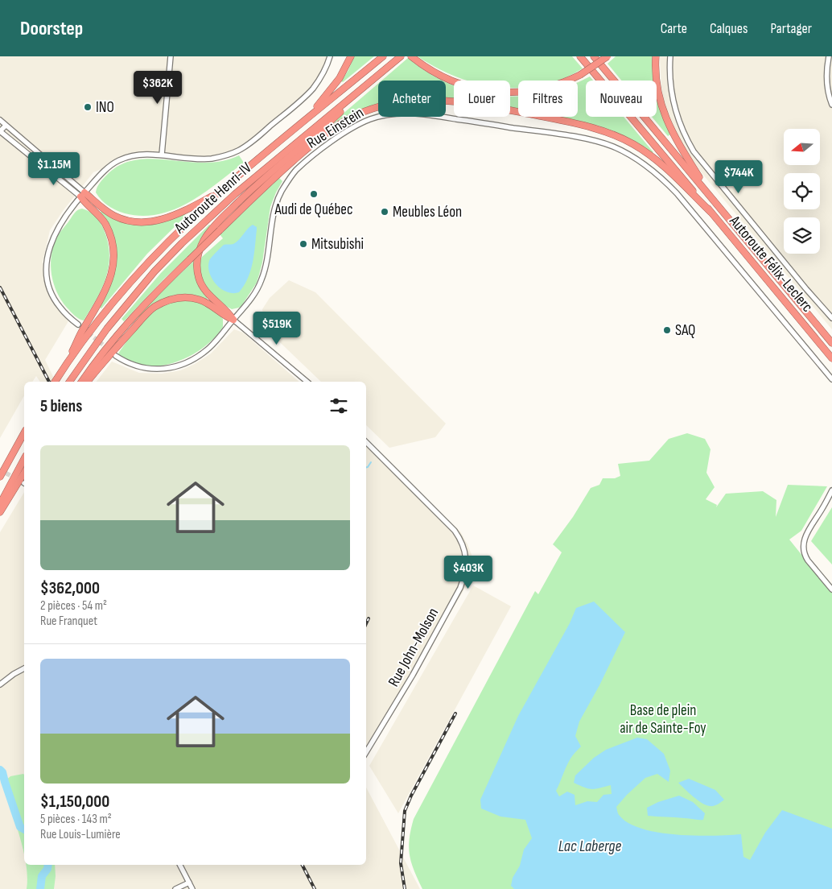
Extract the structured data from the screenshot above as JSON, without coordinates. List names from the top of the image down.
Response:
{
  "streets": {
    "highway": ["Autoroute Henri-IV", "Autoroute Félix-Leclerc"],
    "street": ["Rue Einstein", "Rue John-Molson"]
  },
  "water": ["Lac Laberge"],
  "parks": ["Base de plein air de Sainte-Foy"],
  "places": [
    "INO",
    "Audi de Québec",
    "Meubles Léon",
    "Mitsubishi",
    "SAQ"
  ],
  "north": "left",
  "page": {
    "header": "Doorstep",
    "nav": ["Carte", "Calques", "Partager"],
    "price": [
      "$362K",
      "$1.15M",
      "$744K",
      "$519K",
      "$403K"
    ],
    "chip": [
      "Acheter",
      "Louer",
      "Filtres",
      "Nouveau"
    ],
    "heading": "5 biens",
    "list": [
      {
        "name": "$362,000",
        "note": "2 pièces · 54 m² · Rue Franquet"
      },
      {
        "name": "$1,150,000",
        "note": "5 pièces · 143 m² · Rue Louis-Lumière"
      }
    ]
  }
}
